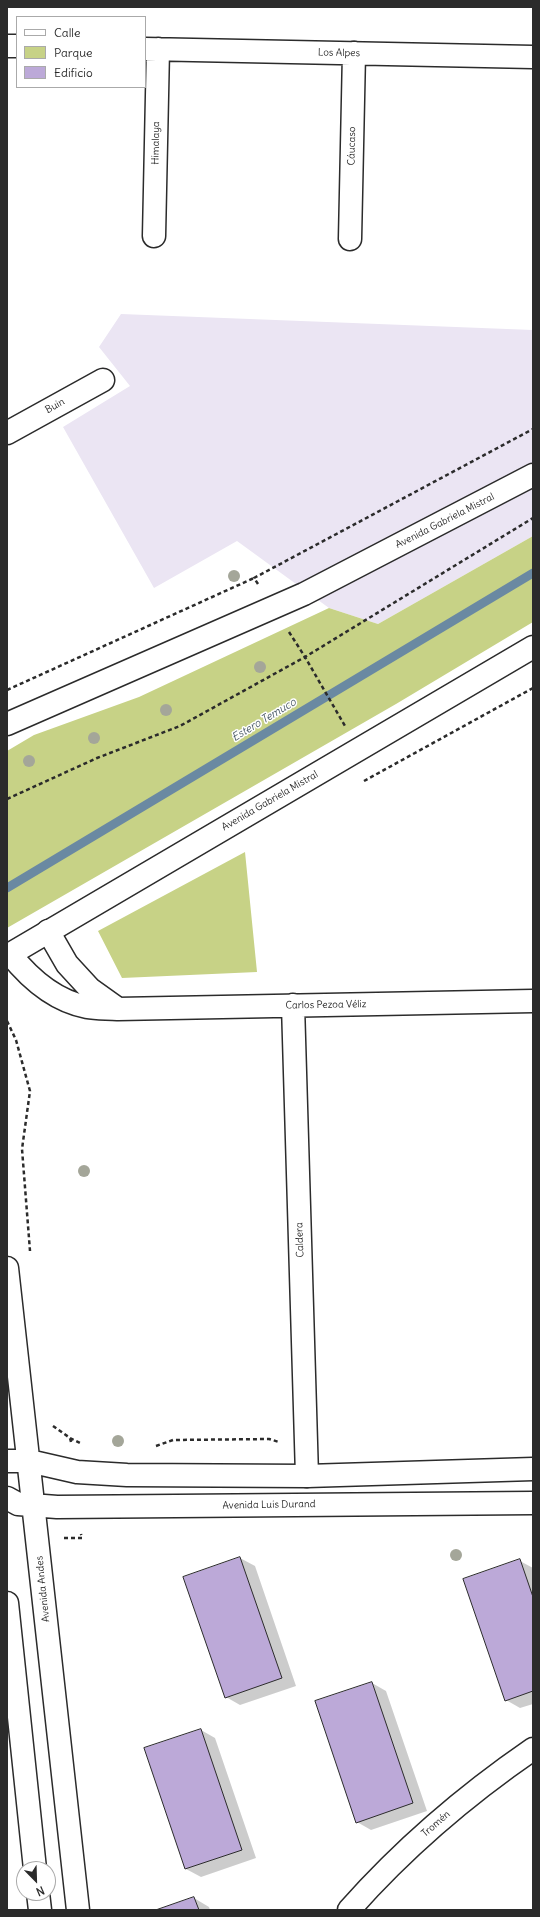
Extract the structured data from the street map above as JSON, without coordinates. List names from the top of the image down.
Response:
{
  "streets": {
    "street": [
      "Los Alpes",
      "Himalaya",
      "Cáucaso",
      "Buin",
      "Avenida Gabriela Mistral",
      "Carlos Pezoa Véliz",
      "Caldera",
      "Avenida Luis Durand",
      "Avenida Andes",
      "Tromén"
    ]
  },
  "crossings": [
    ["Los Alpes", "Himalaya"],
    ["Los Alpes", "Cáucaso"],
    ["Avenida Gabriela Mistral", "Carlos Pezoa Véliz"],
    ["Carlos Pezoa Véliz", "Caldera"],
    ["Avenida Luis Durand", "Avenida Andes"]
  ],
  "water": ["Estero Temuco"],
  "legend": ["Calle", "Parque", "Edificio"],
  "north": "bottom right"
}
